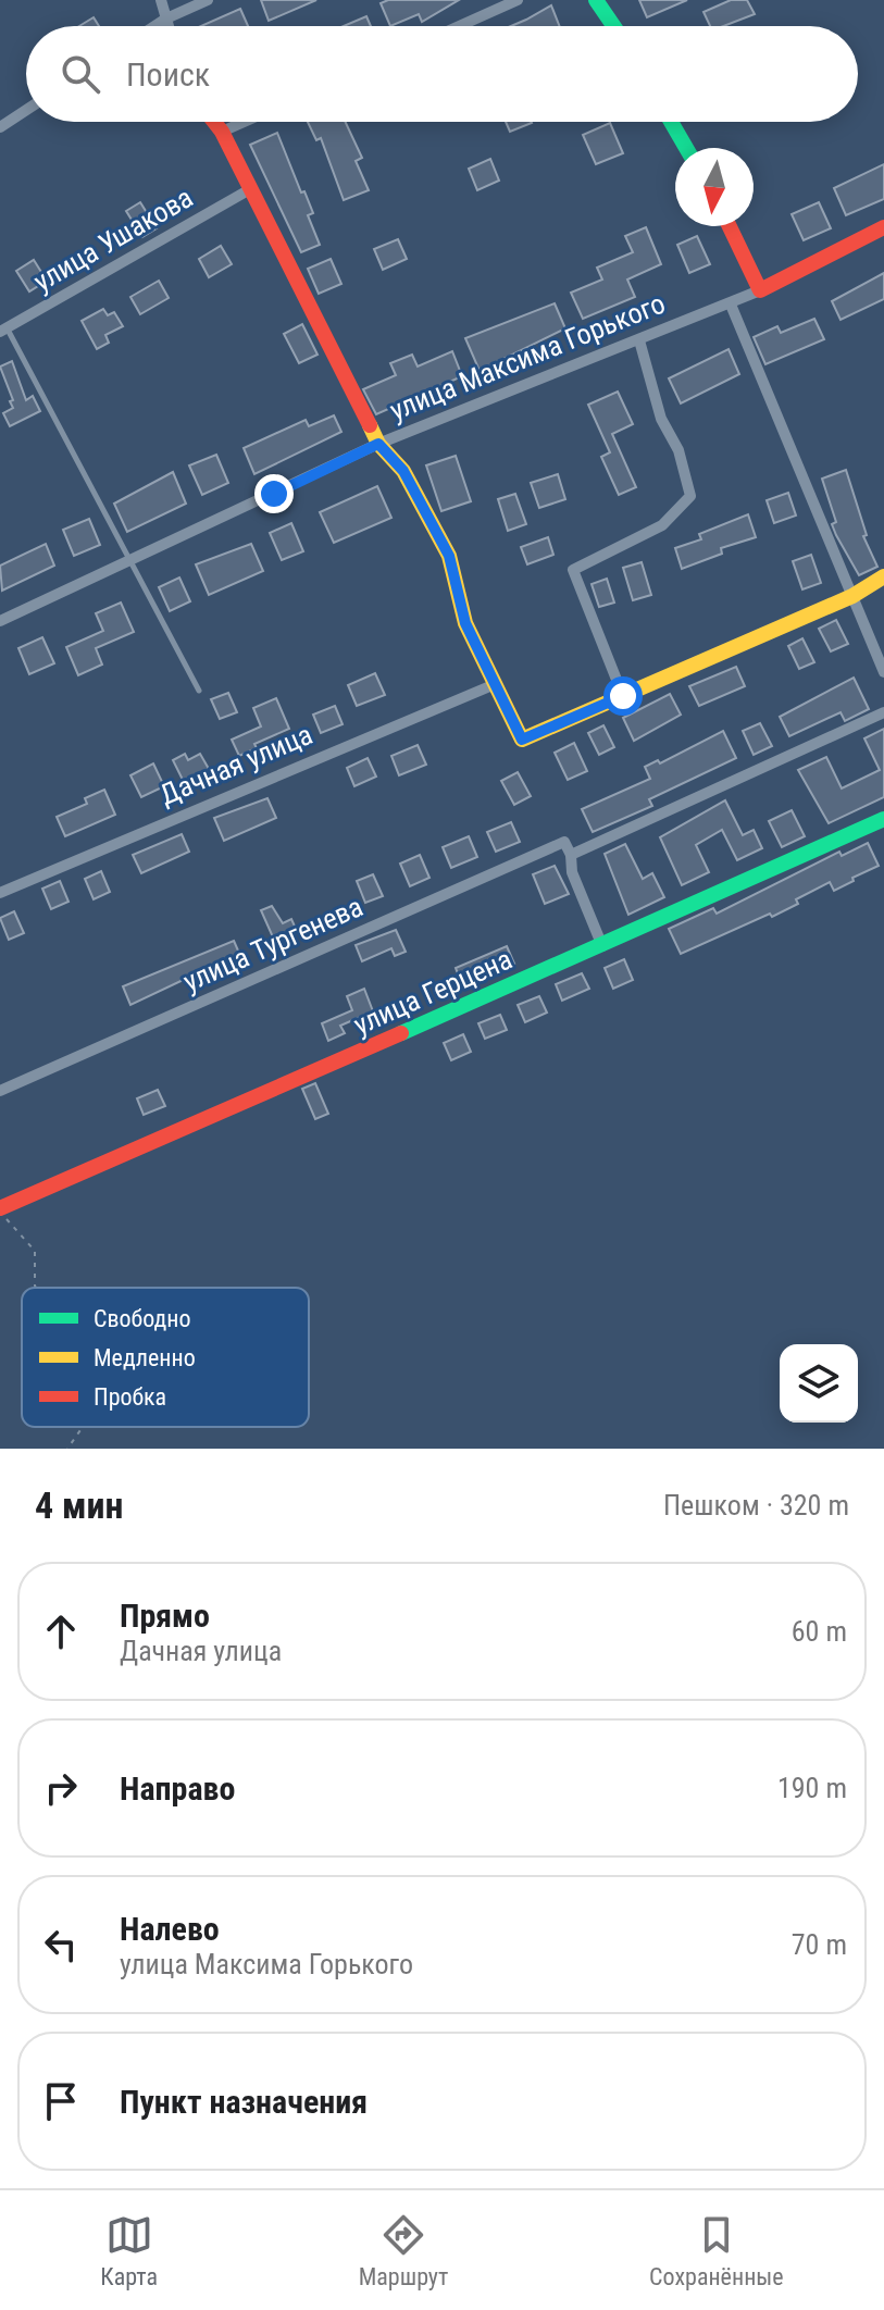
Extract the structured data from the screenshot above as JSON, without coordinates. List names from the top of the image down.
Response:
{
  "streets": {
    "street": [
      "улица Ушакова",
      "улица Максима Горького",
      "Дачная улица",
      "улица Тургенева",
      "улица Герцена"
    ]
  },
  "legend": ["Свободно", "Медленно", "Пробка"],
  "north": "bottom",
  "page": {
    "search": "Поиск",
    "heading": ["4 мин", "Пешком · 320 m"],
    "list": [
      ["Прямо", "Дачная улица", "60 m"],
      ["Направо", "190 m"],
      ["Налево", "улица Максима Горького", "70 m"],
      "Пункт назначения"
    ],
    "nav": ["Карта", "Маршрут", "Сохранённые"]
  }
}
